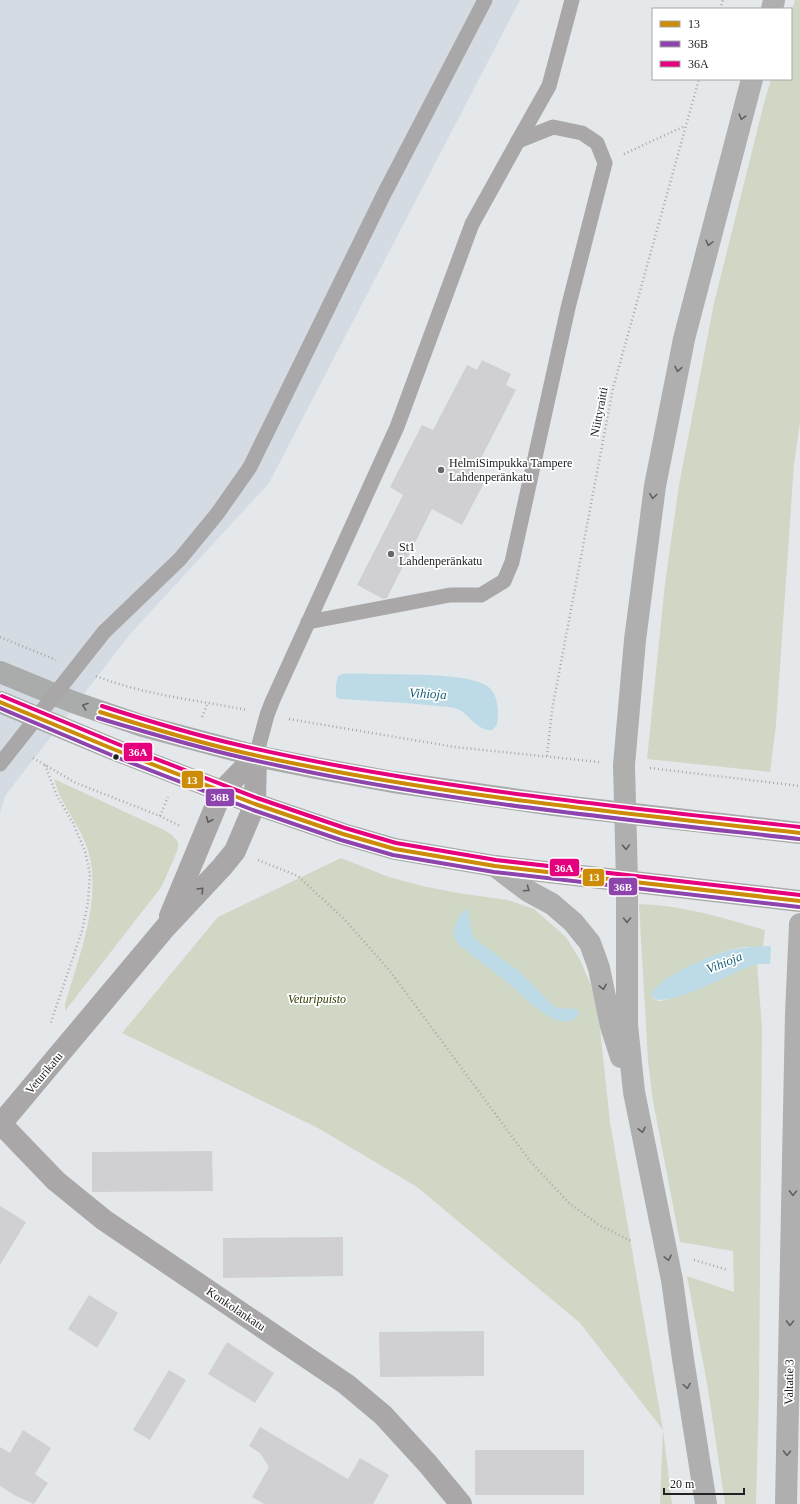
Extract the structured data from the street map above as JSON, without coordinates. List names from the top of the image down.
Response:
{
  "streets": {
    "highway": ["Valtatie 3"],
    "street": ["Veturikatu", "Konkolankatu"],
    "path": ["Niittyraitti"]
  },
  "crossings": [
    ["Veturikatu", "Konkolankatu"]
  ],
  "water": ["Vihioja"],
  "parks": ["Veturipuisto"],
  "places": ["HelmiSimpukka Tampere Lahdenperänkatu", "St1 Lahdenperänkatu"],
  "lines": ["transit line 36A", "transit line 13", "transit line 36B"],
  "legend": ["13", "36B", "36A"],
  "scale_bar": "20 m"
}
